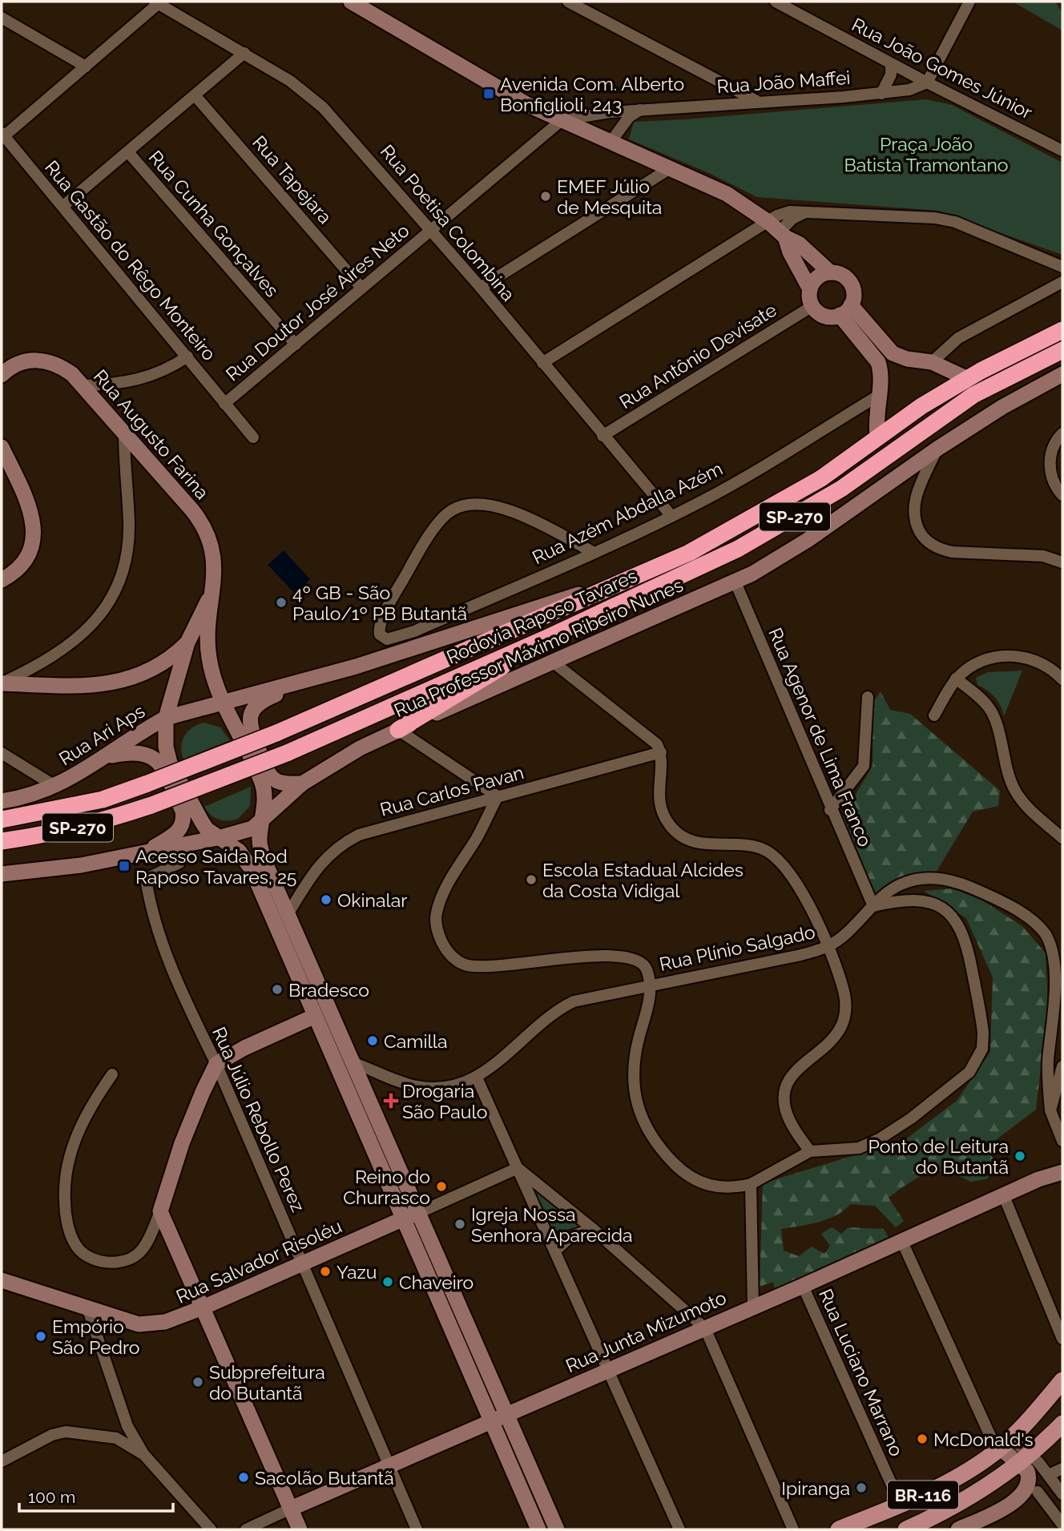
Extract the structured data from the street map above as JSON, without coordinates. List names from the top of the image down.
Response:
{
  "streets": {
    "highway": ["SP-270", "Rodovia Raposo Tavares"],
    "main road": [
      "Rua Augusto Farina",
      "Rua Professor Máximo Ribeiro Nunes",
      "Rua Ari Aps",
      "Rua Salvador Risoléu",
      "Rua Junta Mizumoto",
      "BR-116"
    ],
    "street": [
      "Rua João Gomes Júnior",
      "Rua João Maffei",
      "Rua Tapejara",
      "Rua Poetisa Colombina",
      "Rua Cunha Gonçalves",
      "Rua Gastão do Rêgo Monteiro",
      "Rua Doutor José Aires Neto",
      "Rua Antônio Devisate",
      "Rua Azém Abdalla Azém",
      "Rua Agenor de Lima Franco",
      "Rua Carlos Pavan",
      "Rua Plínio Salgado",
      "Rua Júlio Rebollo Perez",
      "Rua Luciano Marrano"
    ]
  },
  "crossings": [
    ["Rua João Gomes Júnior", "Rua João Maffei"],
    ["Rua João Maffei", "Rua Doutor José Aires Neto"],
    ["Rua Tapejara", "Rua Doutor José Aires Neto"],
    ["Rua Poetisa Colombina", "Rua Doutor José Aires Neto"],
    ["Rua Poetisa Colombina", "Rua Antônio Devisate"],
    ["Rua Poetisa Colombina", "Rua Azém Abdalla Azém"],
    ["Rua Cunha Gonçalves", "Rua Doutor José Aires Neto"],
    ["Rua Gastão do Rêgo Monteiro", "Rua Doutor José Aires Neto"],
    ["Rua Augusto Farina", "Rua Professor Máximo Ribeiro Nunes"],
    ["Rua Augusto Farina", "Rua Ari Aps"],
    ["Rua Augusto Farina", "Rua Carlos Pavan"],
    ["Rua Augusto Farina", "Rua Plínio Salgado"],
    ["Rua Augusto Farina", "Rua Salvador Risoléu"],
    ["Rua Augusto Farina", "Rua Junta Mizumoto"],
    ["Rua Professor Máximo Ribeiro Nunes", "Rua Agenor de Lima Franco"],
    ["Rua Agenor de Lima Franco", "Rua Plínio Salgado"],
    ["Rua Júlio Rebollo Perez", "Rua Salvador Risoléu"],
    ["Rua Júlio Rebollo Perez", "Rua Junta Mizumoto"],
    ["Rua Junta Mizumoto", "Rua Luciano Marrano"],
    ["Rua Luciano Marrano", "BR-116"]
  ],
  "parks": ["Praça João Batista Tramontano"],
  "places": {
    "transit": ["Avenida Com. Alberto Bonfiglioli, 243", "Acesso Saída Rod Raposo Tavares, 25"],
    "other": [
      "EMEF Júlio de Mesquita",
      "4º GB - São Paulo/1º PB Butantã",
      "Escola Estadual Alcides da Costa Vidigal",
      "Okinalar",
      "Bradesco",
      "Camilla",
      "Ponto de Leitura do Butantã",
      "Reino do Churrasco",
      "Igreja Nossa Senhora Aparecida",
      "Yazu",
      "Chaveiro",
      "Empório São Pedro",
      "Subprefeitura do Butantã",
      "McDonald's",
      "Sacolão Butantã",
      "Ipiranga"
    ],
    "health": ["Drogaria São Paulo"]
  },
  "scale_bar": "100 m"
}
